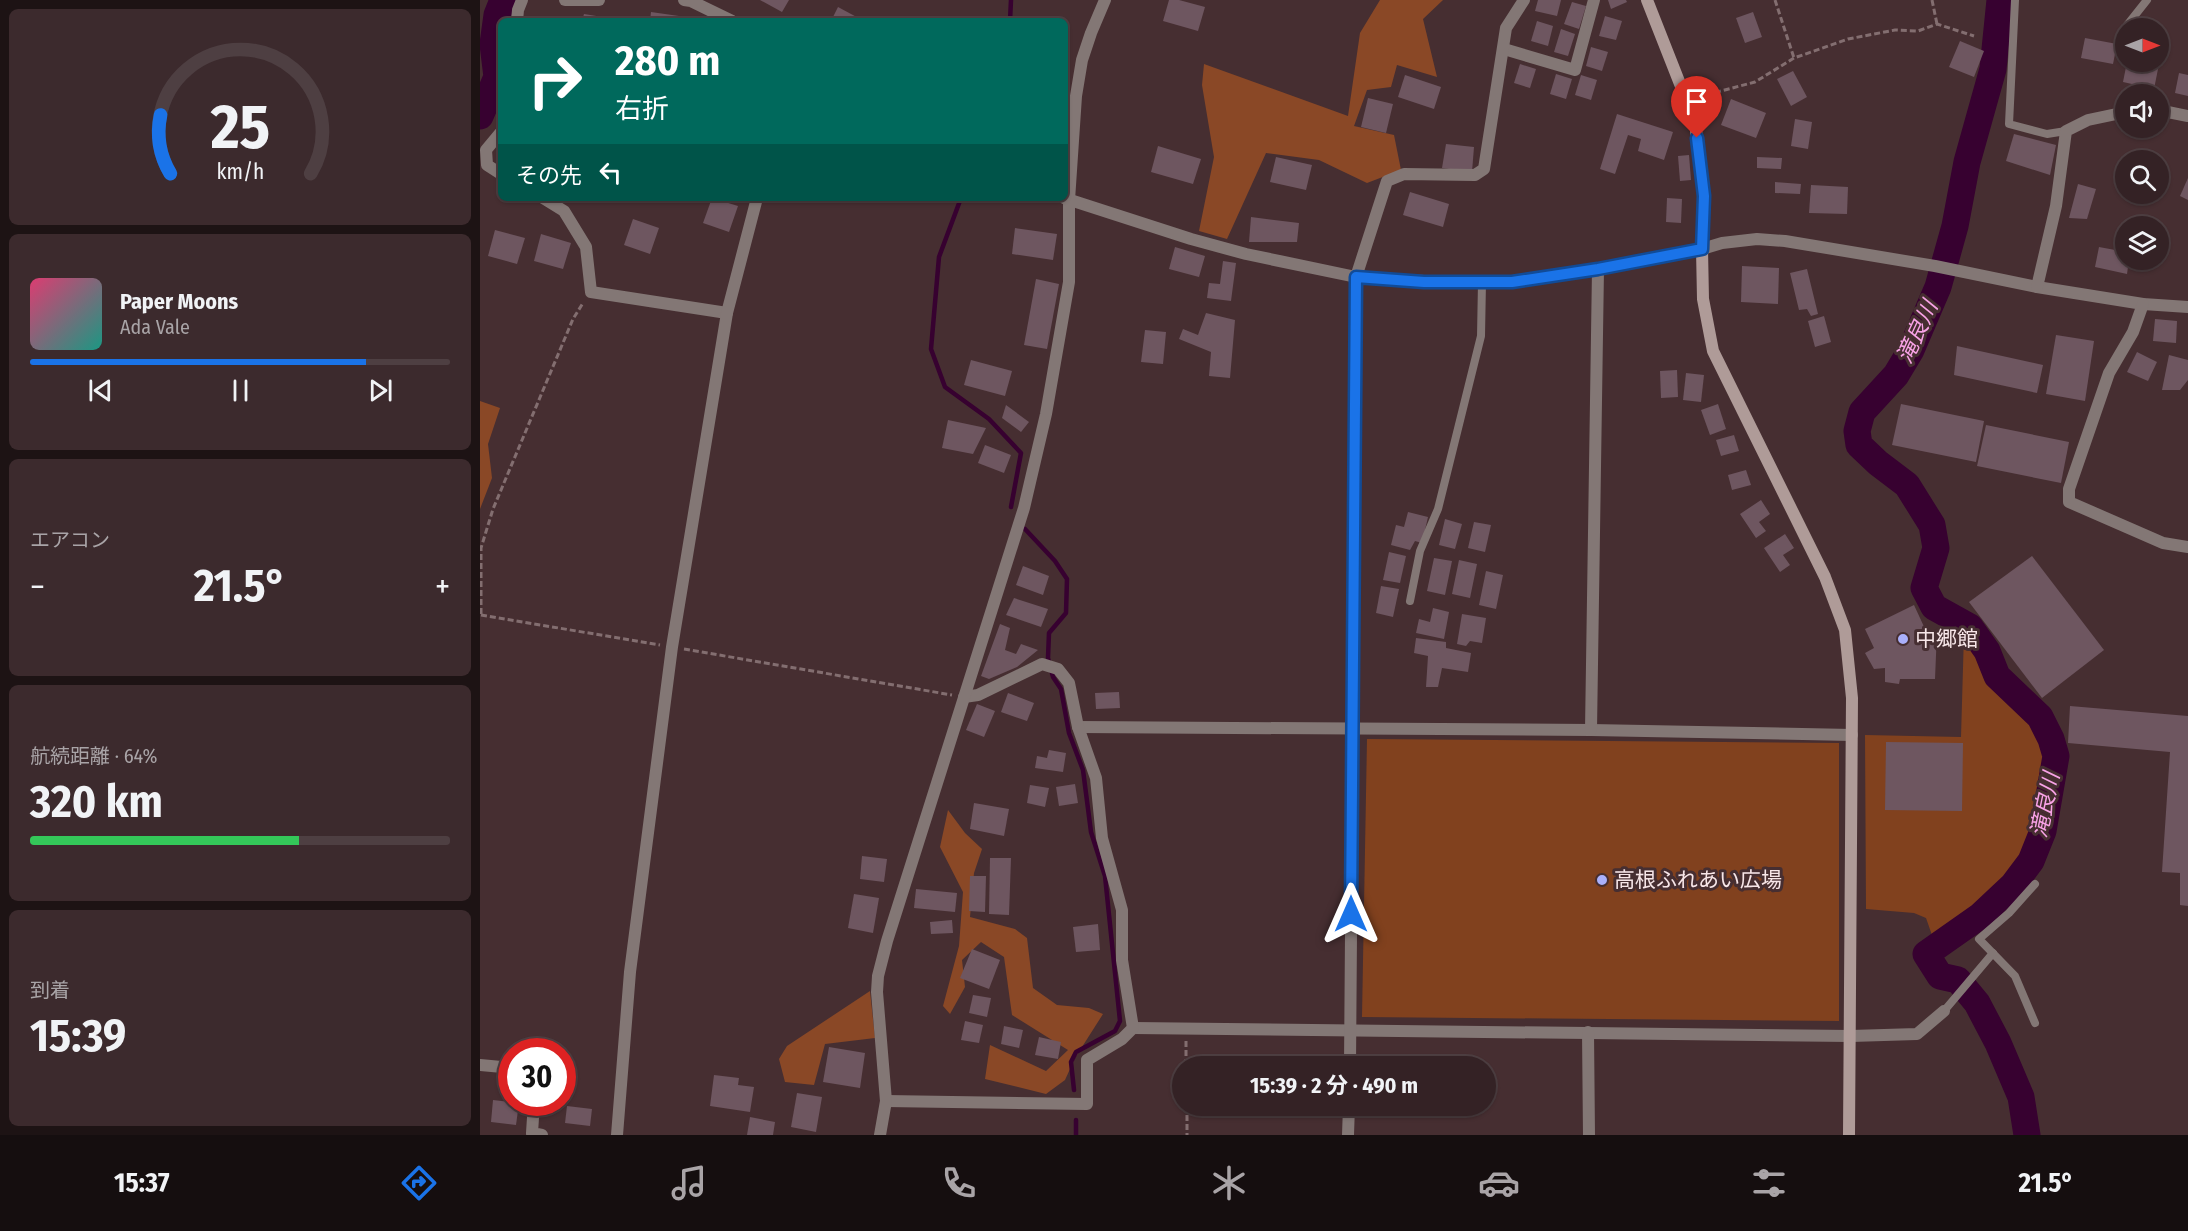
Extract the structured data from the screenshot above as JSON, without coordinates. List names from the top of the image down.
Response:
{
  "water": ["滝良川"],
  "places": ["中郷館", "高根ふれあい広場"],
  "north": "right",
  "page": {
    "turn": ["280 m", "右折"],
    "then": "その先",
    "song": ["Paper Moons", "Ada Vale"],
    "tile": [
      "エアコン",
      ["航続距離 · 64%", "320 km"],
      ["到着", "15:39"]
    ],
    "heat": ["−", "21.5°", "+"],
    "limit": "30",
    "trip": "15:39 · 2 分 · 490 m",
    "tabs": ["15:37", "21.5°"],
    "gauge": ["25", "km/h"]
  }
}
